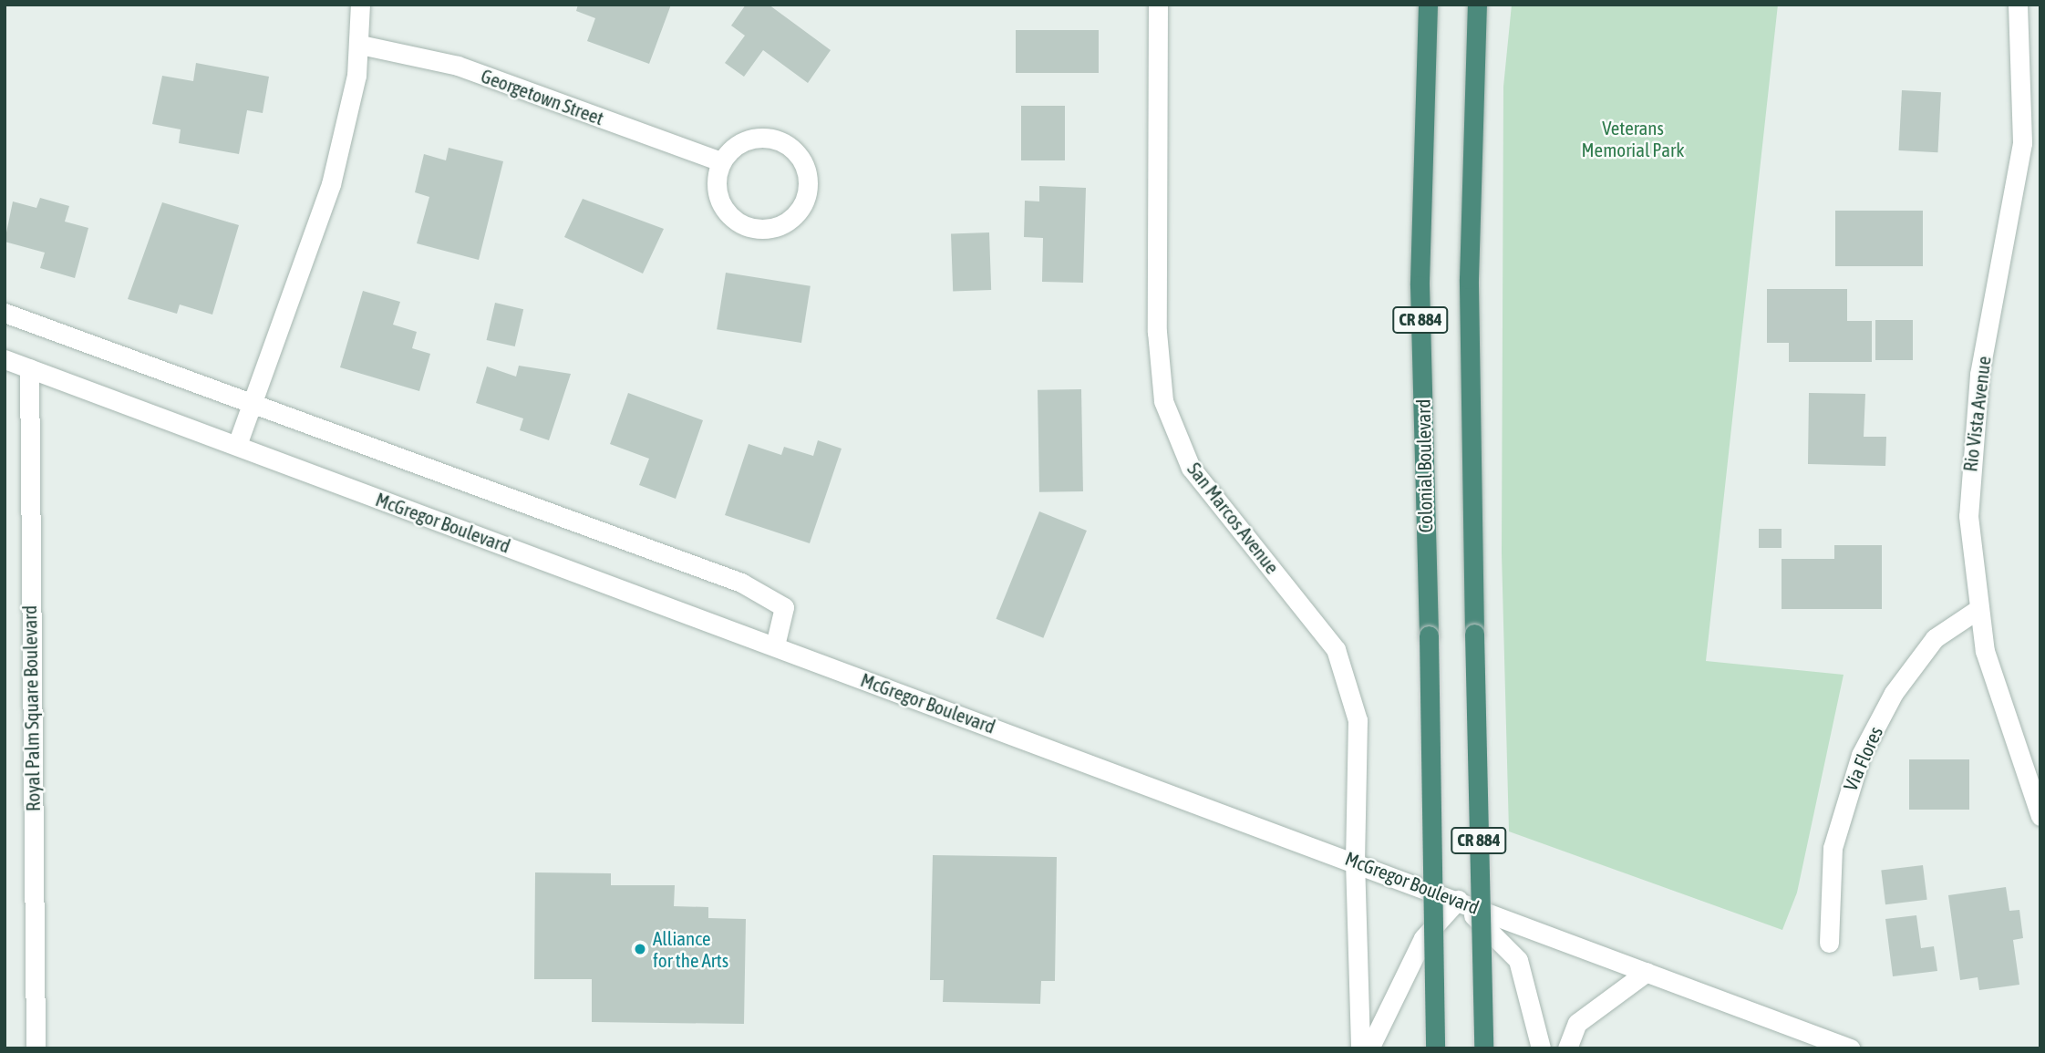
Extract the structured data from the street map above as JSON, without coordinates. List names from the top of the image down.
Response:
{
  "streets": {
    "highway": ["CR 884", "Colonial Boulevard"],
    "street": [
      "Georgetown Street",
      "Rio Vista Avenue",
      "San Marcos Avenue",
      "McGregor Boulevard",
      "Royal Palm Square Boulevard",
      "Via Flores"
    ]
  },
  "crossings": [
    ["Rio Vista Avenue", "Via Flores"],
    ["San Marcos Avenue", "McGregor Boulevard"],
    ["McGregor Boulevard", "Royal Palm Square Boulevard"]
  ],
  "parks": ["Veterans Memorial Park"],
  "places": ["Alliance for the Arts"]
}
